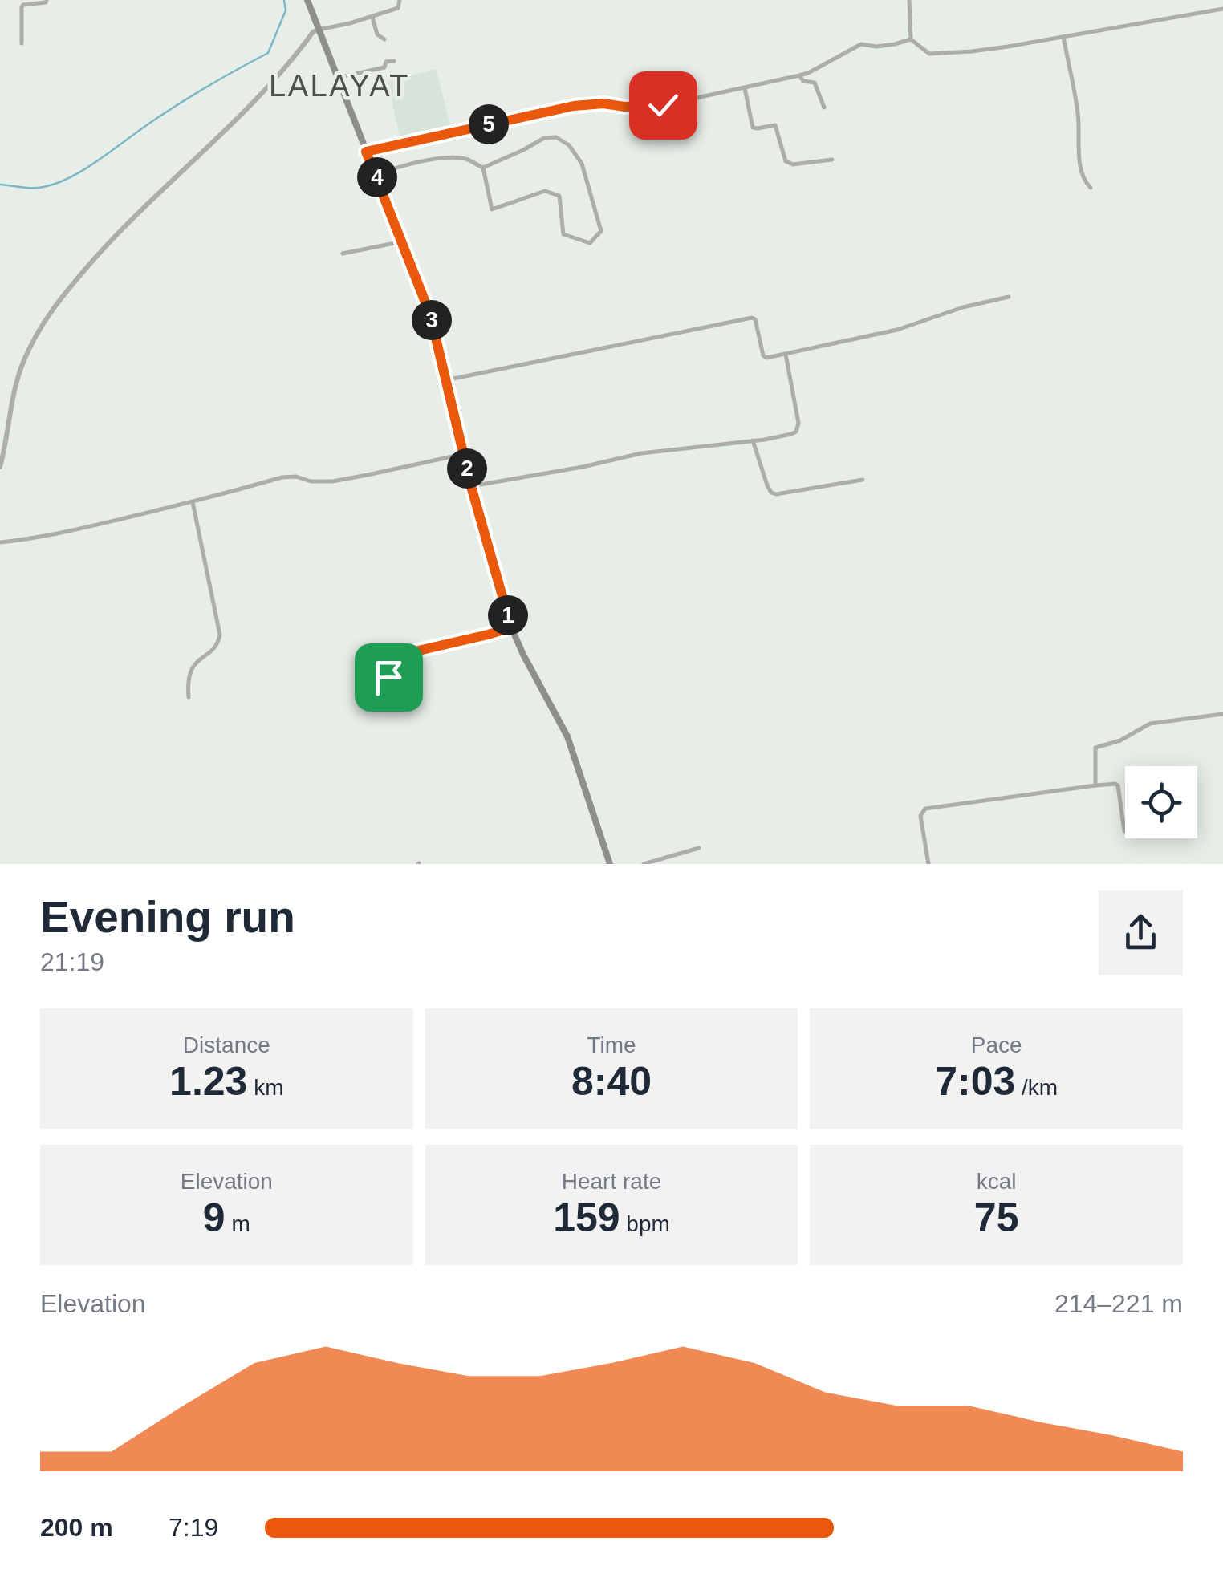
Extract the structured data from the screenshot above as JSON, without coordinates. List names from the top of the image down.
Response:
{
  "districts": ["LALAYAT"],
  "page": {
    "pins": [
      "5",
      "4",
      "3",
      "2",
      "1"
    ],
    "heading": ["Evening run", "21:19"],
    "stats": [
      ["Distance", "1.23 km"],
      ["Time", "8:40"],
      ["Pace", "7:03 /km"],
      ["Elevation", "9 m"],
      ["Heart rate", "159 bpm"],
      ["kcal", "75"]
    ],
    "chart": ["Elevation", "214–221 m"],
    "list": [
      {
        "name": "200 m",
        "note": "7:19"
      }
    ]
  }
}
